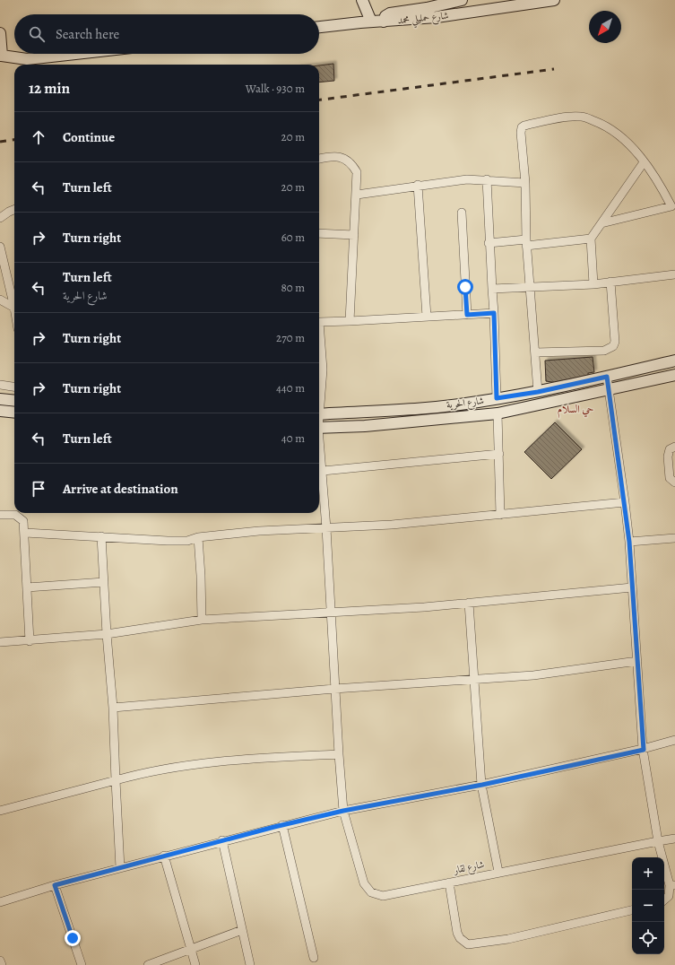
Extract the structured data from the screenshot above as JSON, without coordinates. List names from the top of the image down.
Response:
{
  "streets": {
    "main road": ["شارع حمليلي محمد", "شارع الحرية"],
    "street": ["شارع لقار"]
  },
  "districts": ["حي السلام"],
  "north": "bottom left",
  "page": {
    "search": "Search here",
    "heading": ["12 min", "Walk · 930 m"],
    "list": [
      ["Continue", "20 m"],
      ["Turn left", "20 m"],
      ["Turn right", "60 m"],
      ["Turn left", "شارع الحرية", "80 m"],
      ["Turn right", "270 m"],
      ["Turn right", "440 m"],
      ["Turn left", "40 m"],
      "Arrive at destination"
    ],
    "map_buttons": ["+", "−"]
  }
}
